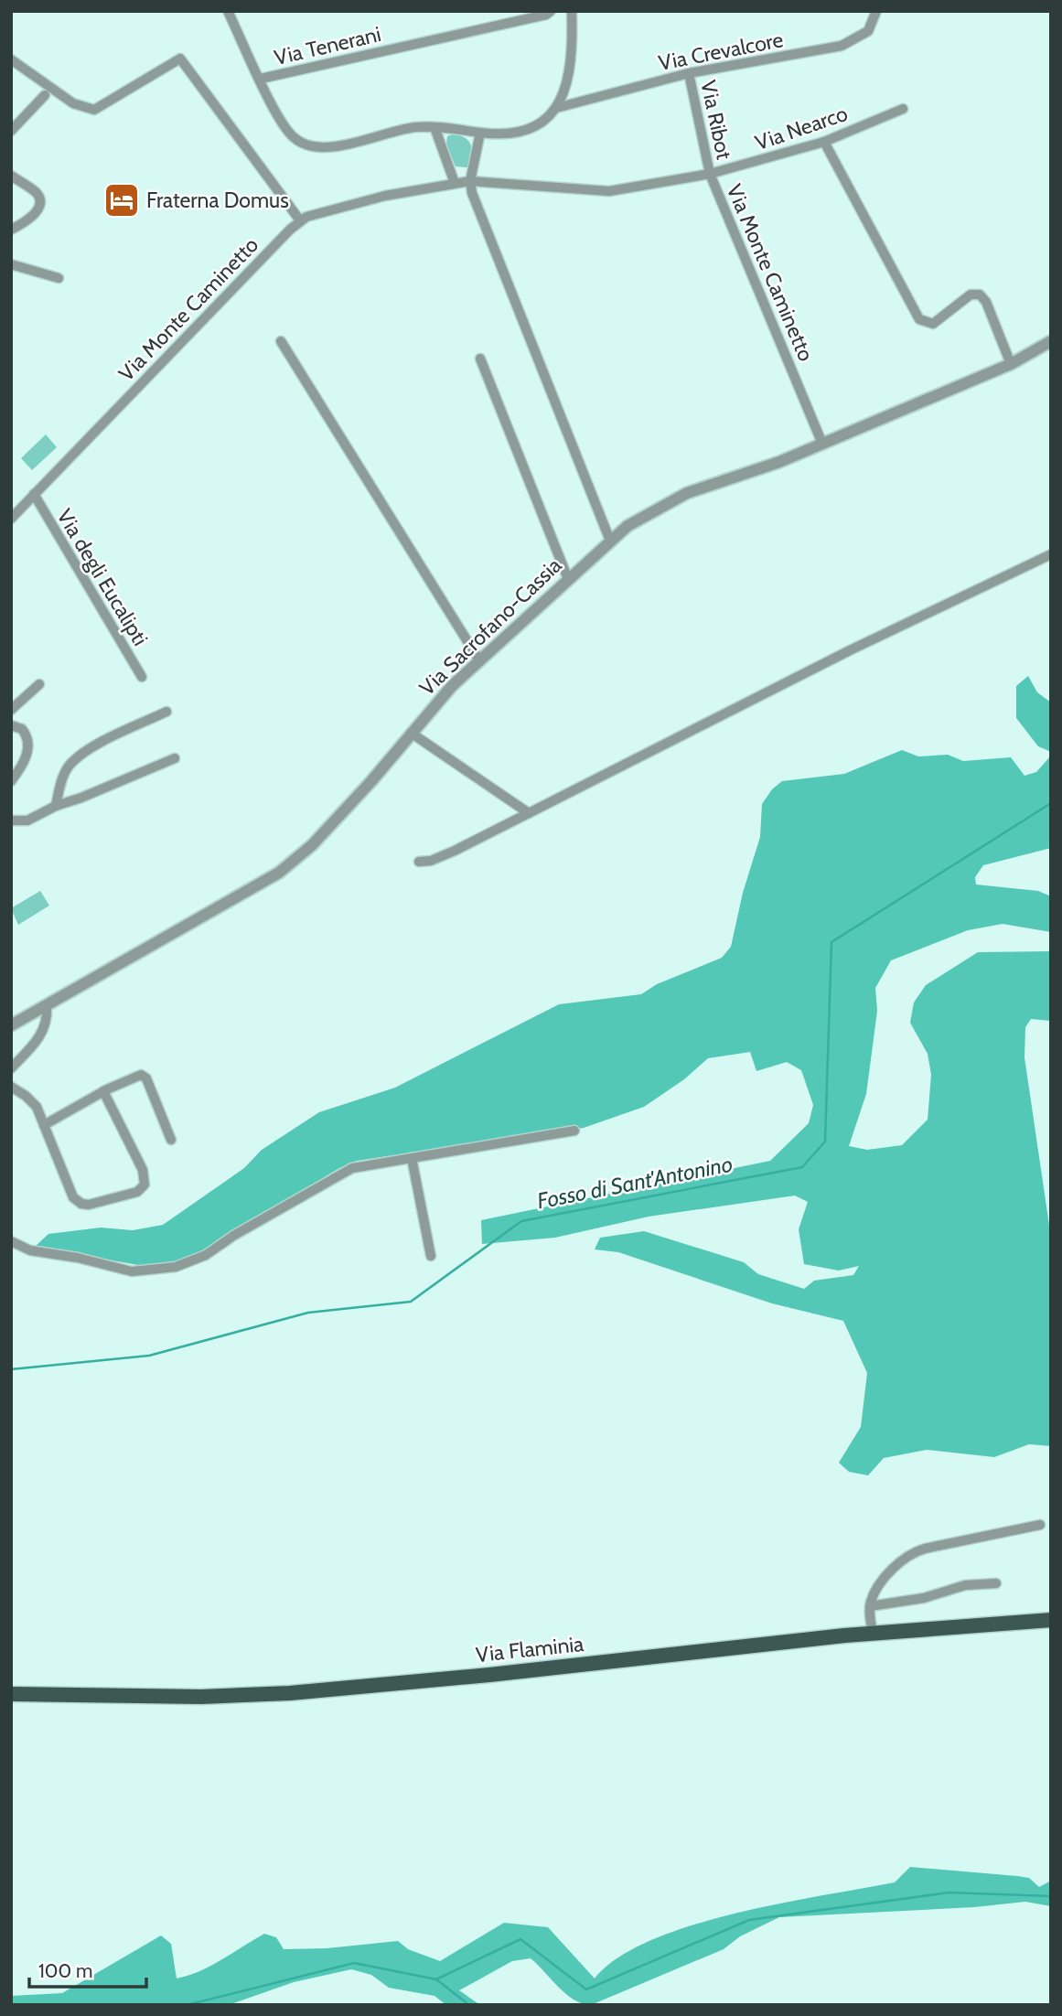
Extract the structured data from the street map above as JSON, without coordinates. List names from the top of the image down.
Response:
{
  "streets": {
    "main road": ["Via Flaminia"],
    "street": [
      "Via Tenerani",
      "Via Crevalcore",
      "Via Ribot",
      "Via Nearco",
      "Via Monte Caminetto",
      "Via degli Eucalipti",
      "Via Sacrofano-Cassia"
    ]
  },
  "crossings": [
    ["Via Tenerani", "Via Crevalcore"],
    ["Via Crevalcore", "Via Ribot"],
    ["Via Ribot", "Via Nearco"],
    ["Via Ribot", "Via Monte Caminetto"],
    ["Via Nearco", "Via Monte Caminetto"],
    ["Via Monte Caminetto", "Via degli Eucalipti"],
    ["Via Monte Caminetto", "Via Sacrofano-Cassia"]
  ],
  "water": ["Fosso di Sant'Antonino"],
  "places": {
    "hotel": ["Fraterna Domus"]
  },
  "scale_bar": "100 m"
}
